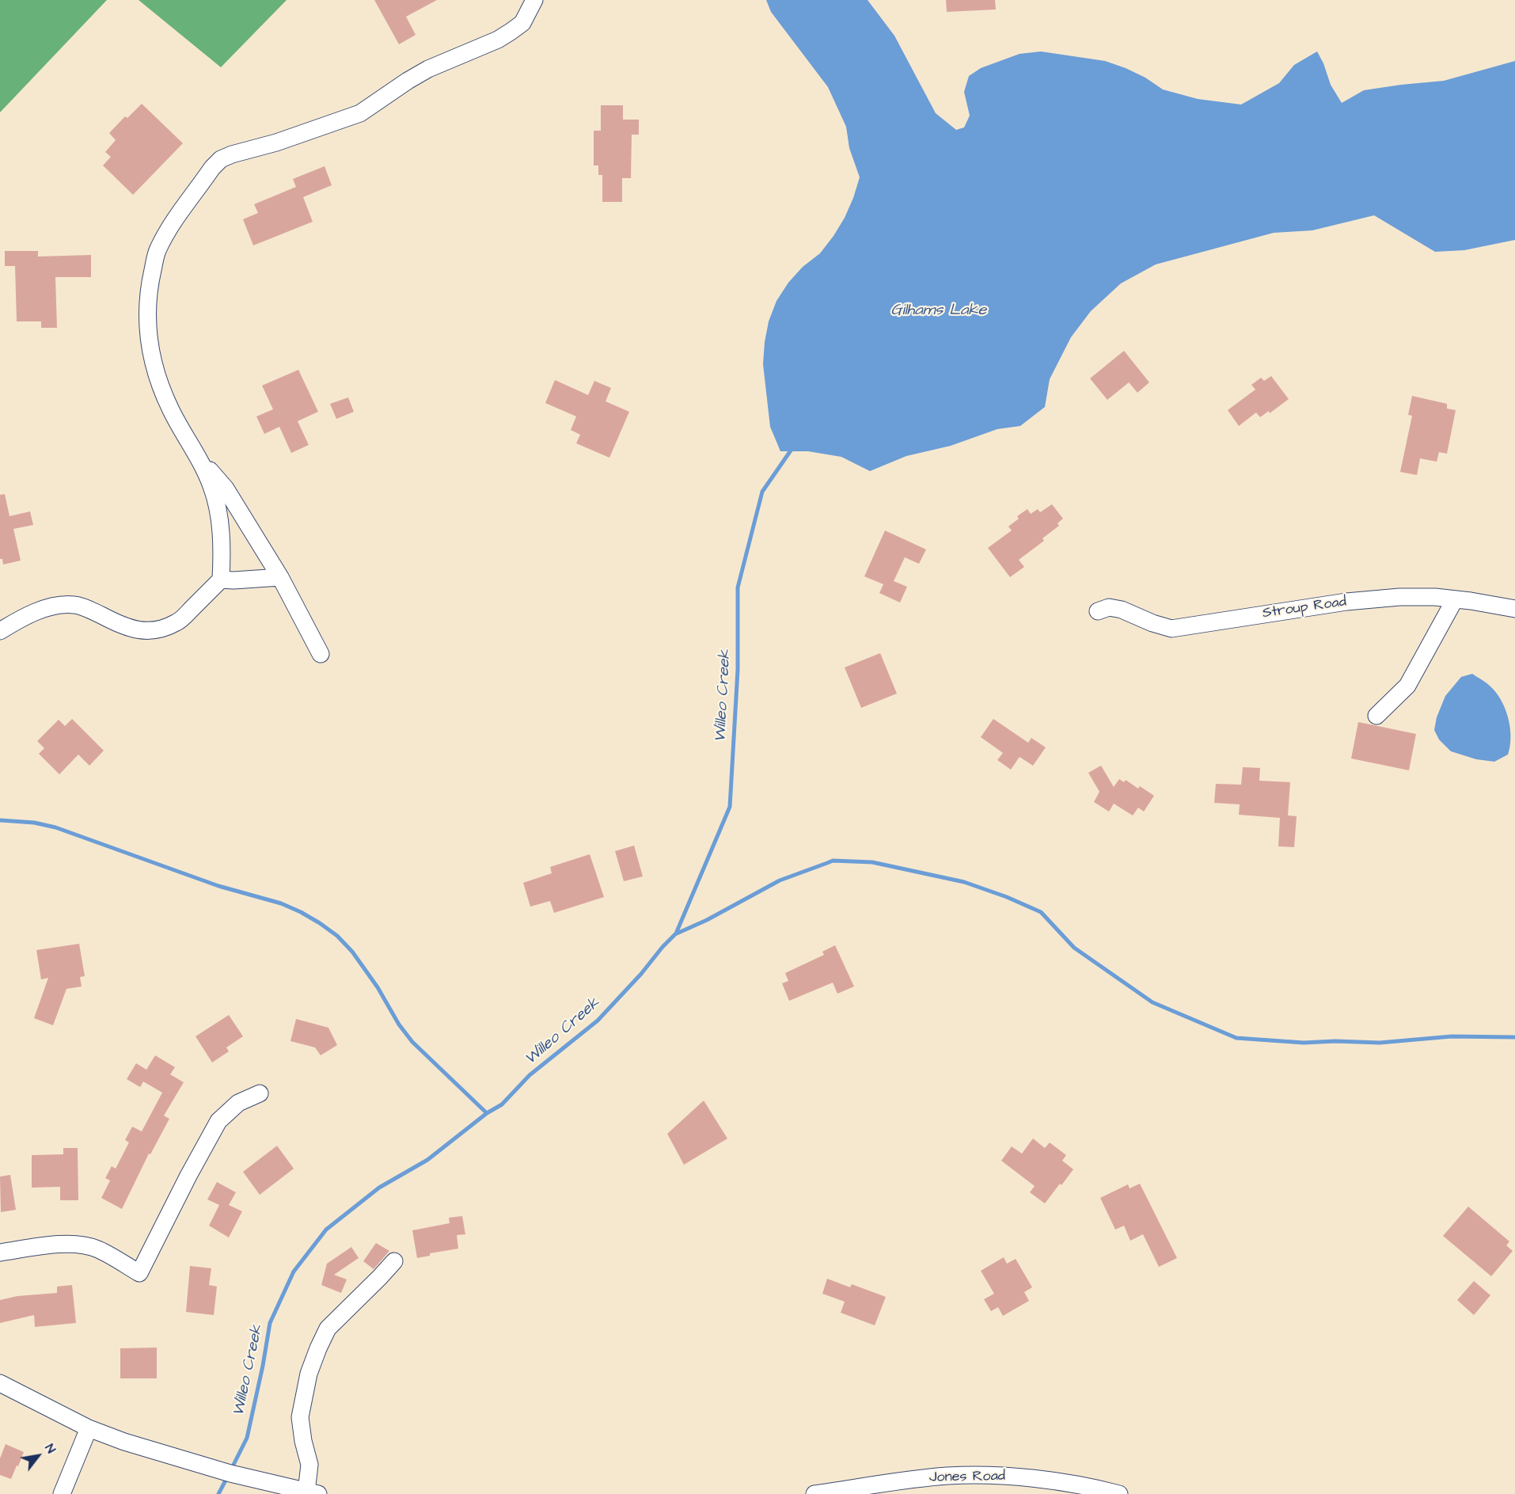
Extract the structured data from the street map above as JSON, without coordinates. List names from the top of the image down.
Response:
{
  "streets": {
    "street": ["Stroup Road", "Jones Road"]
  },
  "water": ["Gilhams Lake", "Willeo Creek"],
  "north": "top right"
}
